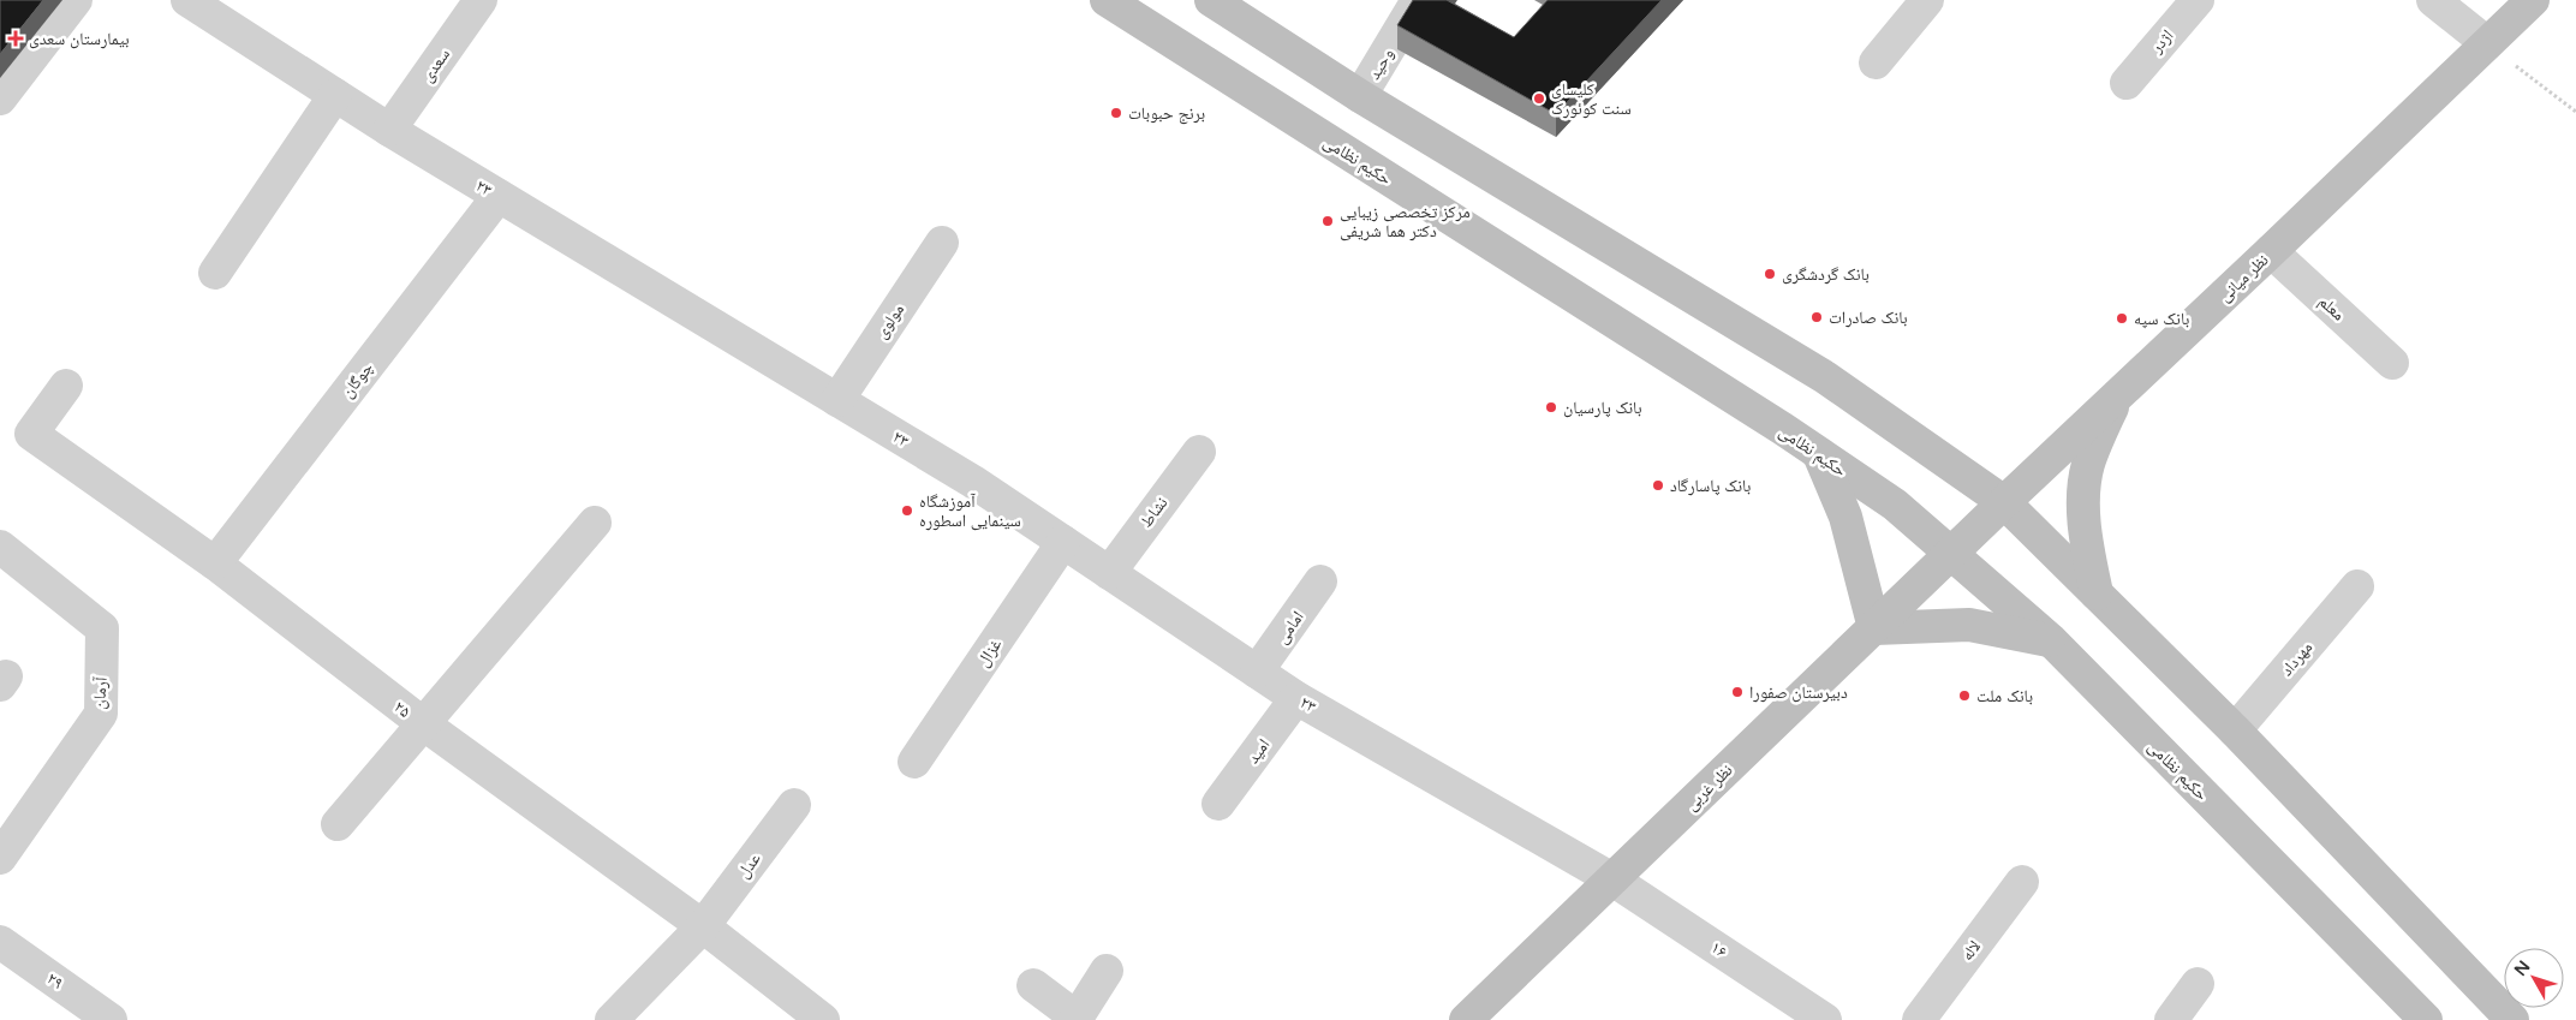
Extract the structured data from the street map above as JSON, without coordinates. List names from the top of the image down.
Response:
{
  "streets": {
    "main road": ["حکیم نظامی", "نظر میانی", "نظر غربی"],
    "street": [
      "اژدر",
      "وحید",
      "سعدی",
      "۲۳",
      "معلم",
      "مولوی",
      "چوگان",
      "نشاط",
      "امامی",
      "غزال",
      "مهرداد",
      "آرمان",
      "۲۵",
      "امید",
      "عدل",
      "۱۶",
      "لاله",
      "۲۹"
    ]
  },
  "crossings": [
    ["سعدی", "۲۳"],
    ["حکیم نظامی", "نظر میانی"],
    ["حکیم نظامی", "نظر غربی"],
    ["۲۳", "مولوی"],
    ["۲۳", "چوگان"],
    ["۲۳", "نشاط"],
    ["۲۳", "امامی"],
    ["۲۳", "غزال"],
    ["۲۳", "امید"],
    ["۲۳", "نظر غربی"],
    ["۲۳", "۱۶"],
    ["نظر میانی", "معلم"],
    ["نظر میانی", "نظر غربی"],
    ["چوگان", "۲۵"],
    ["۲۵", "عدل"],
    ["نظر غربی", "۱۶"]
  ],
  "places": {
    "health": ["بیمارستان سعدی"],
    "other": [
      "کلیسای سنت کوئورک",
      "برنج حبوبات",
      "مرکز تخصصی زیبایی دکتر هما شریفی",
      "بانک گردشگری",
      "بانک صادرات",
      "بانک سپه",
      "بانک پارسیان",
      "بانک پاسارگاد",
      "آموزشگاه سینمایی اسطوره",
      "دبیرستان صفورا",
      "بانک ملت"
    ]
  },
  "north": "top left"
}
